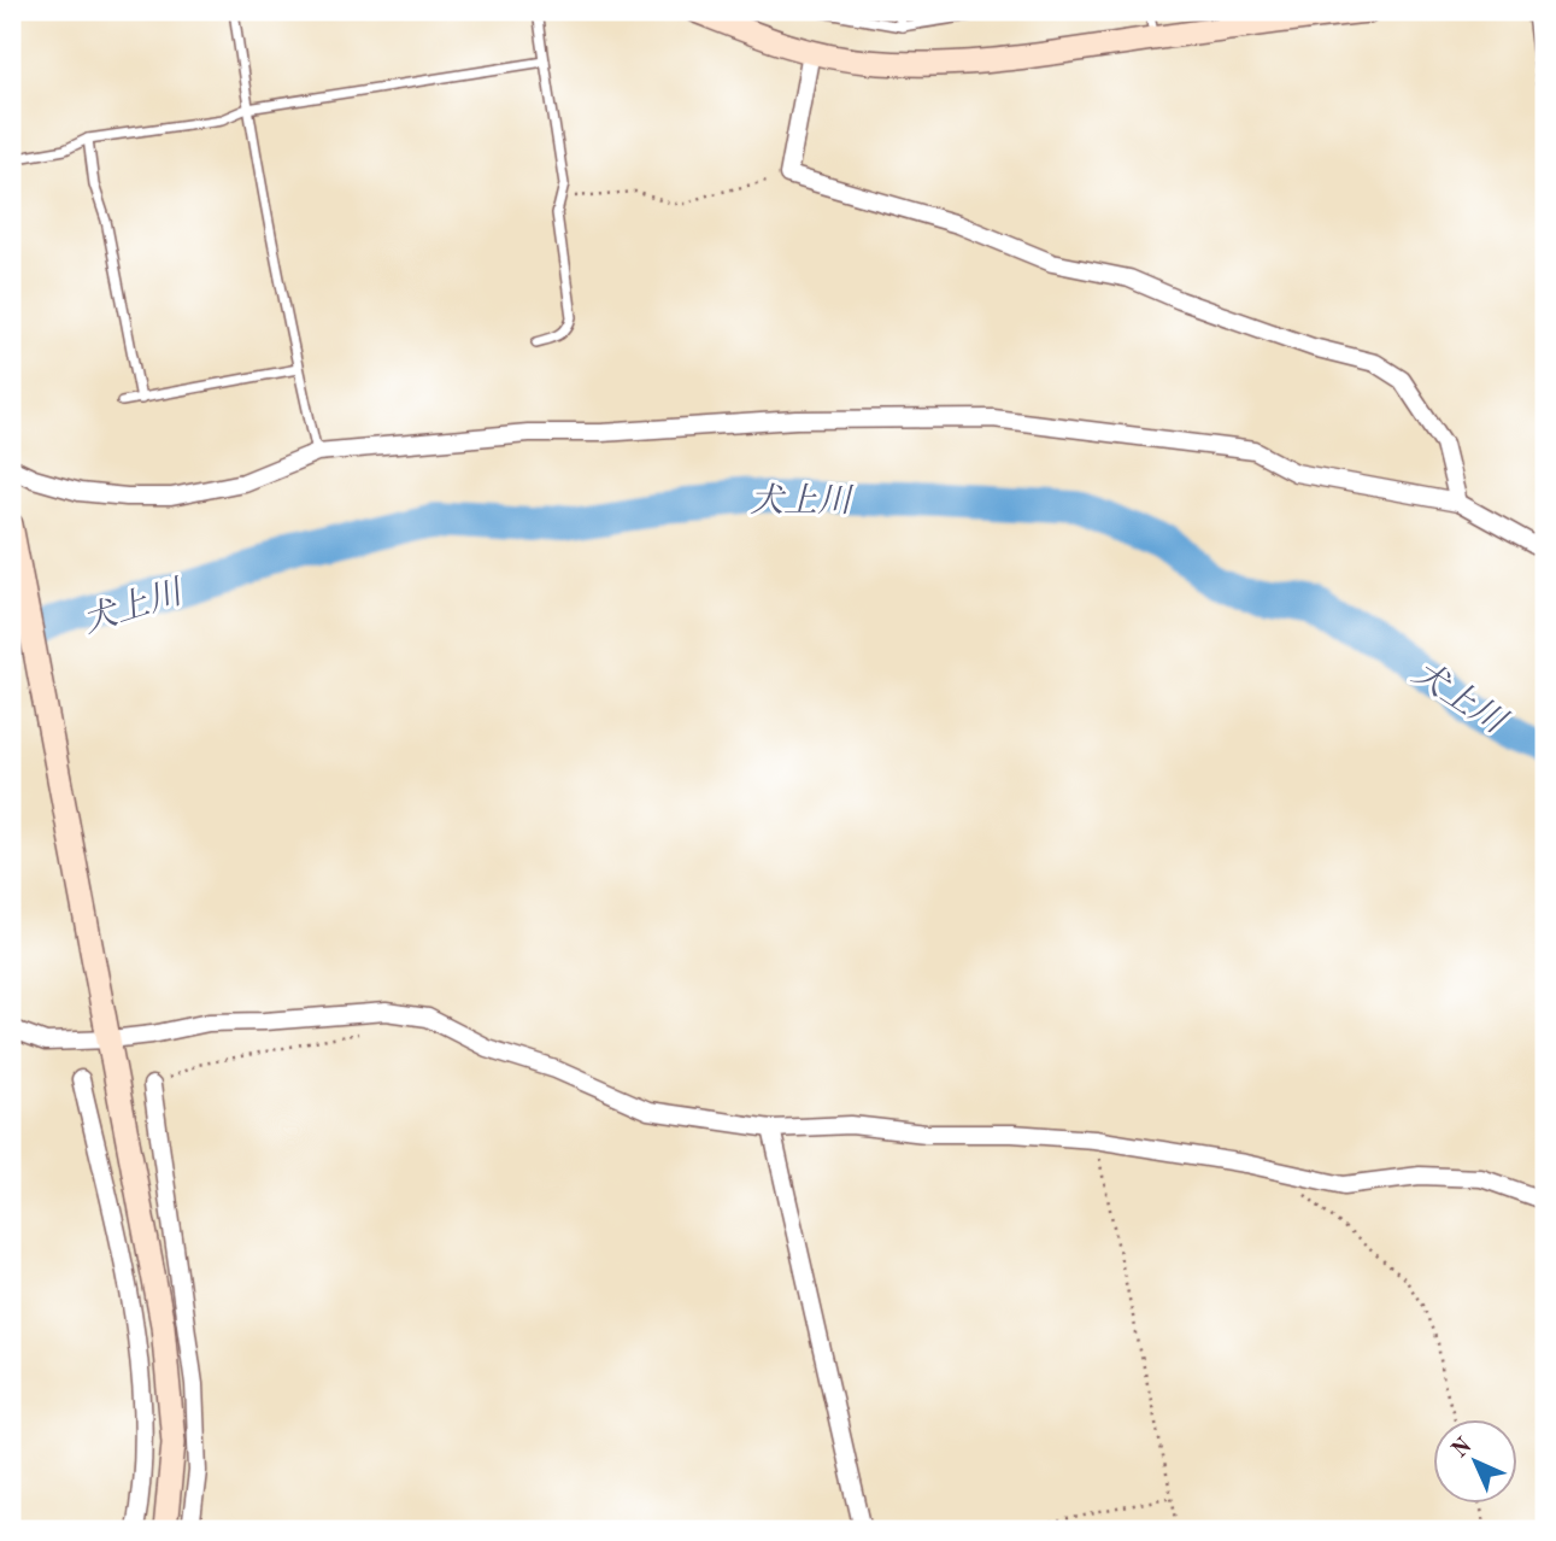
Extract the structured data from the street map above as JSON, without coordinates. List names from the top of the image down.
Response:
{
  "water": ["犬上川"],
  "north": "top left"
}
